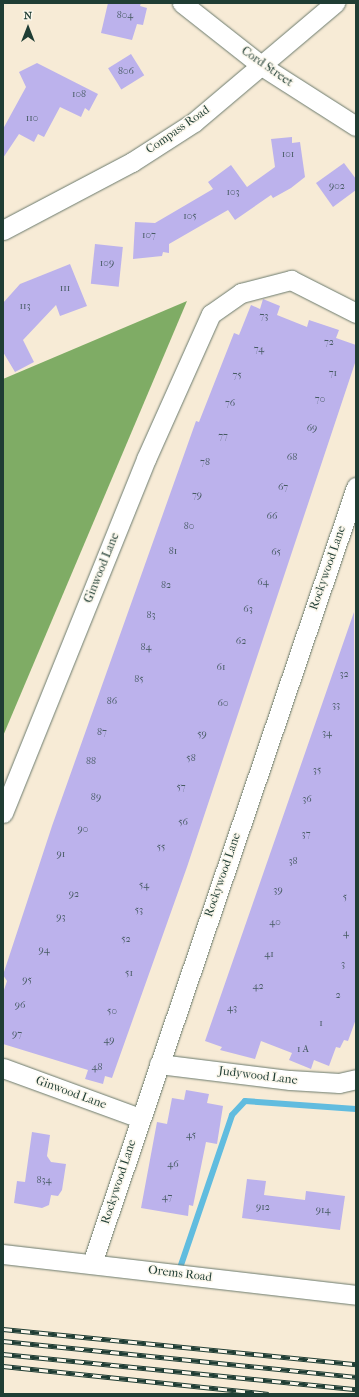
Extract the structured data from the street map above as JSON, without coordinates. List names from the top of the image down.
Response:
{
  "streets": {
    "street": [
      "Cord Street",
      "Compass Road",
      "Ginwood Lane",
      "Rockywood Lane",
      "Judywood Lane",
      "Orems Road"
    ]
  },
  "crossings": [
    ["Cord Street", "Compass Road"],
    ["Ginwood Lane", "Rockywood Lane"],
    ["Rockywood Lane", "Judywood Lane"],
    ["Rockywood Lane", "Orems Road"]
  ],
  "house_numbers": [
    "804",
    "806",
    "108",
    "110",
    "101",
    "902",
    "103",
    "105",
    "107",
    "109",
    "111",
    "113",
    "73",
    "72",
    "74",
    "71",
    "75",
    "70",
    "76",
    "69",
    "77",
    "68",
    "78",
    "67",
    "79",
    "66",
    "80",
    "81",
    "65",
    "64",
    "82",
    "63",
    "83",
    "62",
    "84",
    "61",
    "32",
    "85",
    "86",
    "60",
    "33",
    "87",
    "34",
    "59",
    "58",
    "88",
    "35",
    "57",
    "89",
    "36",
    "56",
    "90",
    "37",
    "55",
    "91",
    "38",
    "54",
    "39",
    "92",
    "5",
    "53",
    "93",
    "40",
    "4",
    "52",
    "94",
    "41",
    "3",
    "51",
    "95",
    "42",
    "2",
    "96",
    "43",
    "50",
    "1",
    "97",
    "49",
    "1 A",
    "48",
    "45",
    "46",
    "834",
    "47",
    "912",
    "914"
  ],
  "north": "top"
}
